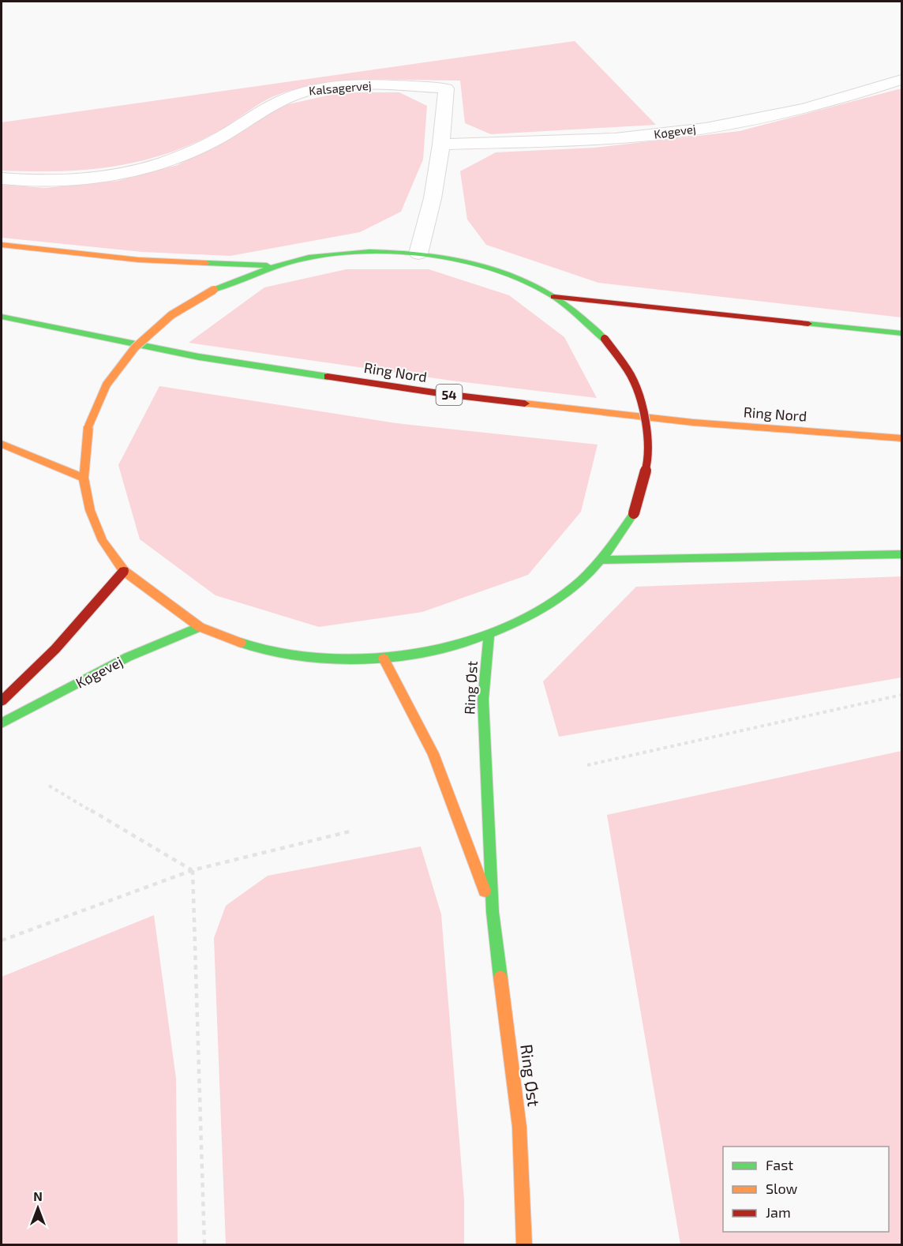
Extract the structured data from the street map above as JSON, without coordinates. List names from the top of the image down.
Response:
{
  "streets": {
    "main road": [
      "Køgevej",
      "Ring Nord",
      "54",
      "Ring Øst"
    ],
    "street": ["Kalsagervej"]
  },
  "crossings": [
    ["Kalsagervej", "Køgevej"]
  ],
  "legend": ["Fast", "Slow", "Jam"],
  "north": "top"
}
